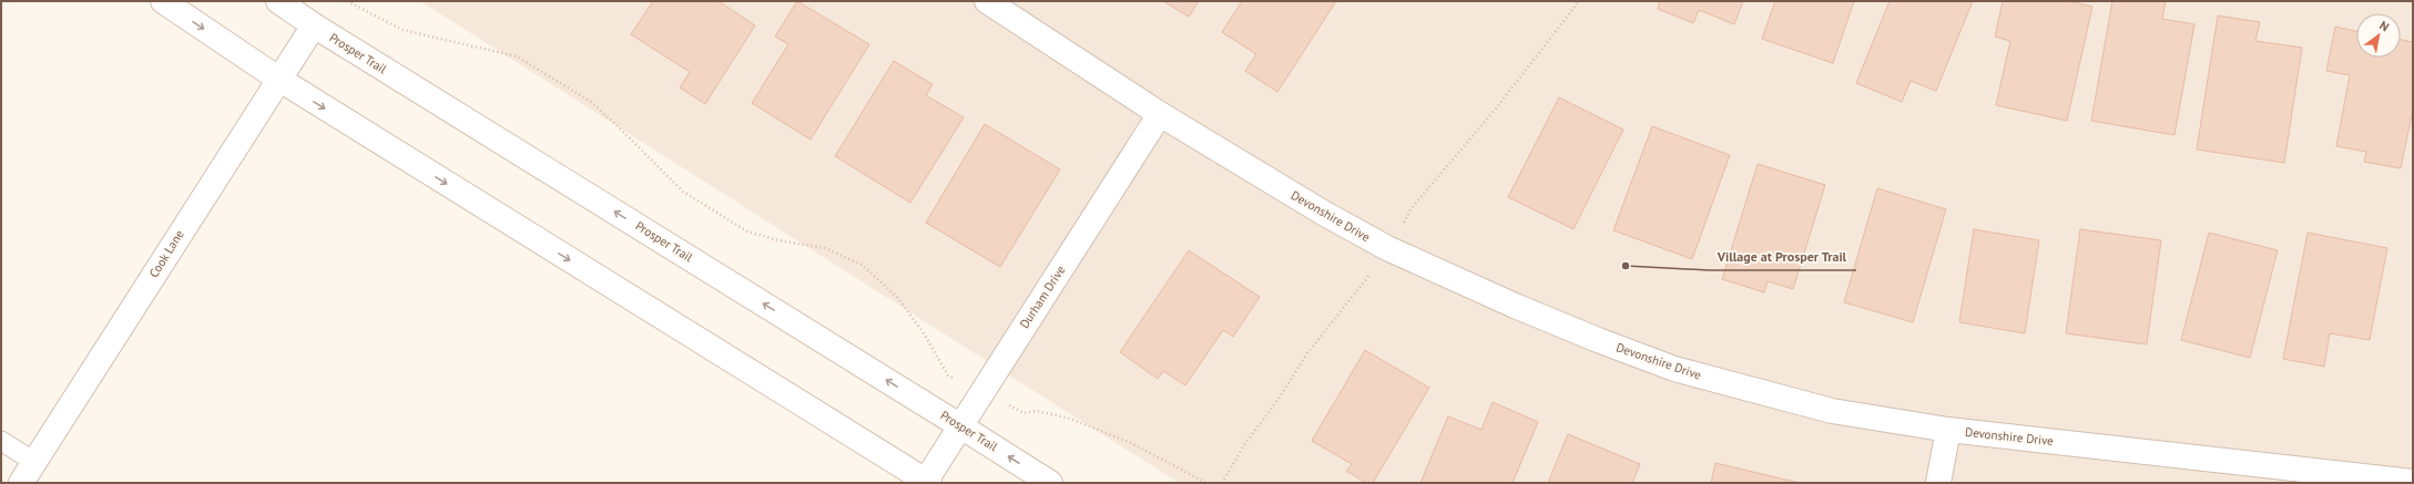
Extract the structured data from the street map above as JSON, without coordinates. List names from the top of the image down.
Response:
{
  "streets": {
    "street": [
      "Prosper Trail",
      "Devonshire Drive",
      "Cook Lane",
      "Durham Drive"
    ]
  },
  "crossings": [
    ["Prosper Trail", "Cook Lane"],
    ["Prosper Trail", "Durham Drive"],
    ["Devonshire Drive", "Durham Drive"]
  ],
  "places": ["Village at Prosper Trail"],
  "north": "top right"
}
